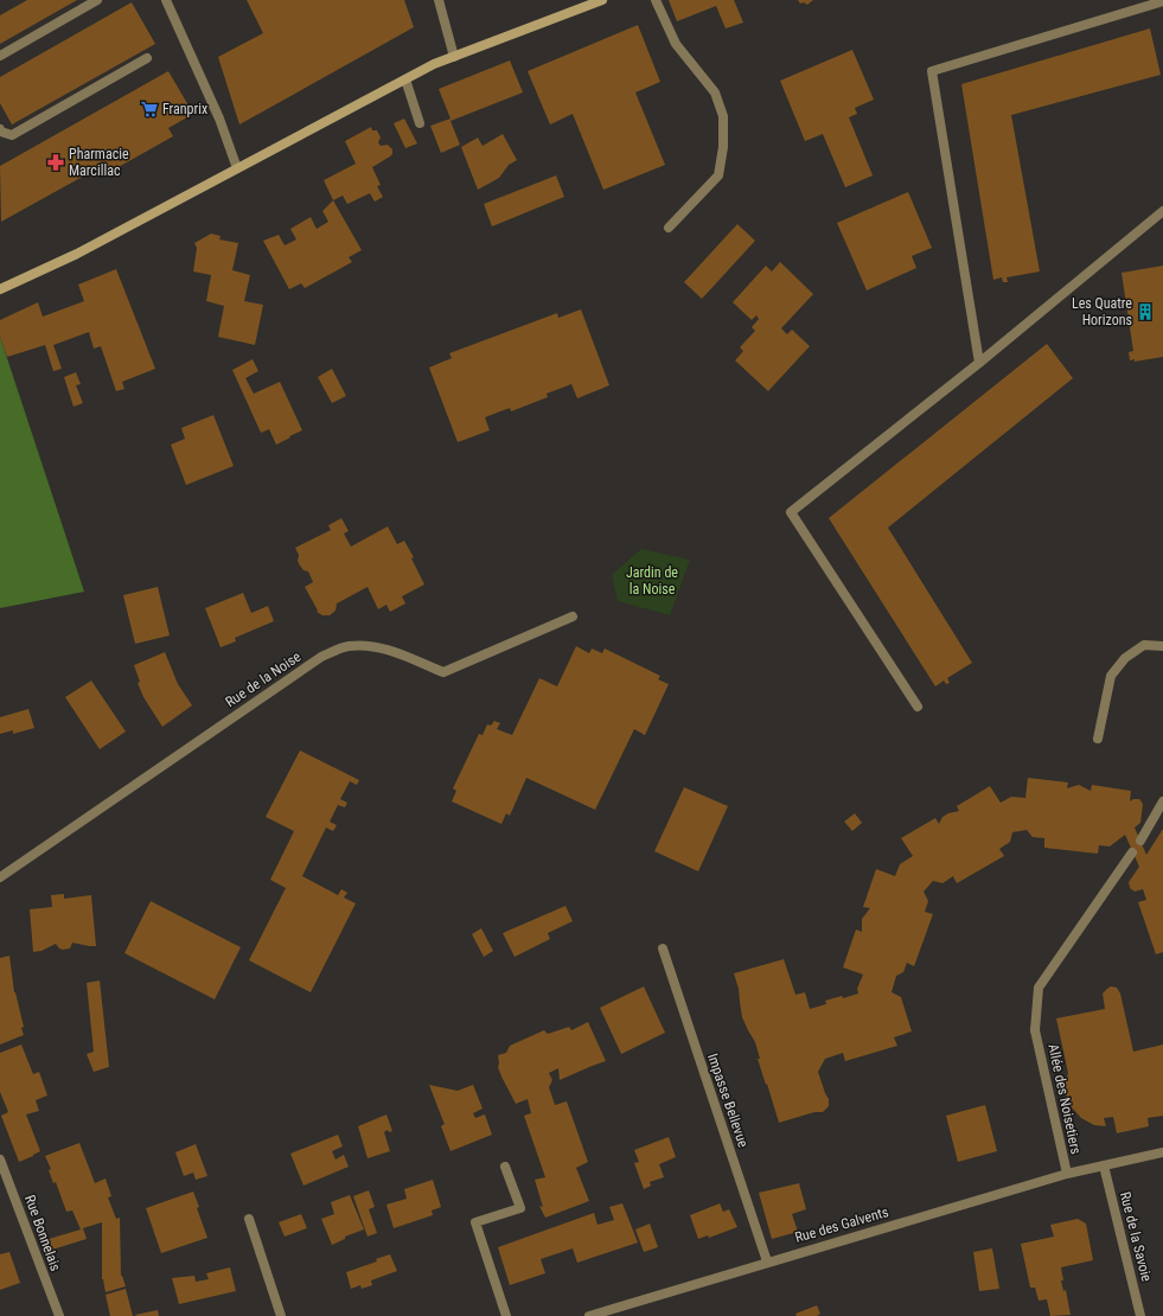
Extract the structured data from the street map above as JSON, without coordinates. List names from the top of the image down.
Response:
{
  "streets": {
    "street": [
      "Rue de la Noise",
      "Allée des Noisetiers",
      "Impasse Bellevue",
      "Rue des Galvents",
      "Rue Bonnelais",
      "Rue de la Savoie"
    ]
  },
  "crossings": [
    ["Allée des Noisetiers", "Rue des Galvents"],
    ["Impasse Bellevue", "Rue des Galvents"],
    ["Rue des Galvents", "Rue de la Savoie"]
  ],
  "parks": ["Jardin de la Noise"],
  "places": {
    "supermarket": ["Franprix"],
    "pharmacy": ["Pharmacie Marcillac"],
    "building": ["Les Quatre Horizons"]
  }
}
